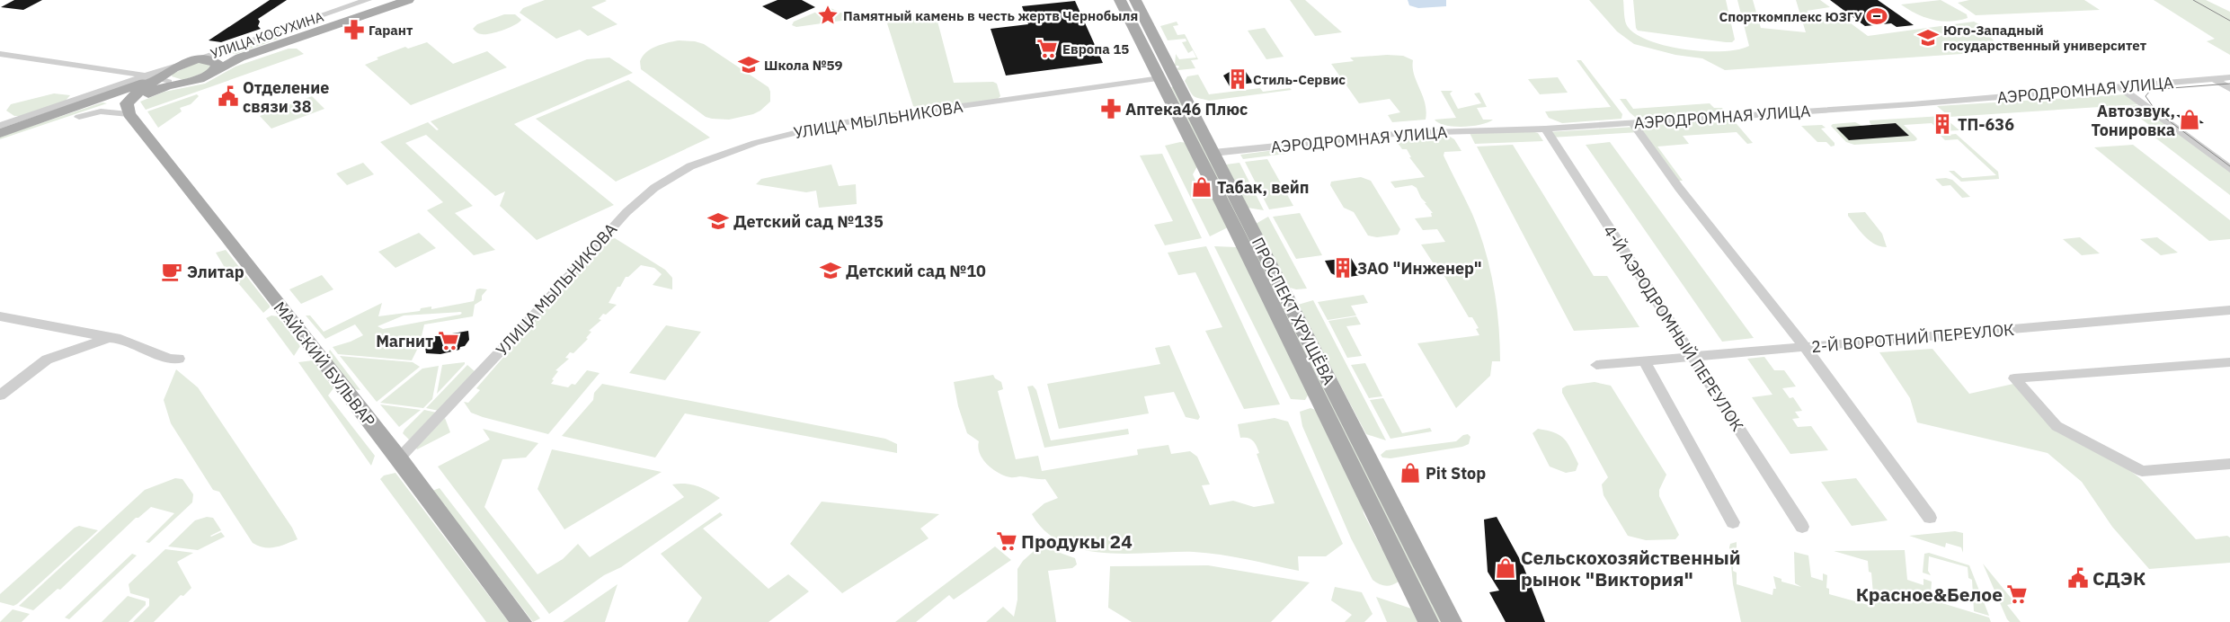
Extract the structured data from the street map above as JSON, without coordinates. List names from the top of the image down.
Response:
{
  "streets": {
    "main road": ["УЛИЦА КОСУХИНА", "ПРОСПЕКТ ХРУЩЁВА", "МАЙСКИЙ БУЛЬВАР"],
    "street": [
      "АЭРОДРОМНАЯ УЛИЦА",
      "УЛИЦА МЫЛЬНИКОВА",
      "4-Й АЭРОДРОМНЫЙ ПЕРЕУЛОК",
      "2-Й ВОРОТНИЙ ПЕРЕУЛОК"
    ]
  },
  "crossings": [
    ["АЭРОДРОМНАЯ УЛИЦА", "ПРОСПЕКТ ХРУЩЁВА"],
    ["АЭРОДРОМНАЯ УЛИЦА", "4-Й АЭРОДРОМНЫЙ ПЕРЕУЛОК"],
    ["УЛИЦА МЫЛЬНИКОВА", "ПРОСПЕКТ ХРУЩЁВА"],
    ["УЛИЦА МЫЛЬНИКОВА", "МАЙСКИЙ БУЛЬВАР"],
    ["4-Й АЭРОДРОМНЫЙ ПЕРЕУЛОК", "2-Й ВОРОТНИЙ ПЕРЕУЛОК"]
  ],
  "places": {
    "place": ["Памятный камень в честь жертв Чернобыля"],
    "sports": ["Спорткомплекс ЮЗГУ"],
    "pharmacy": ["Гарант", "Аптека46 Плюс"],
    "school or university": [
      "Юго-Западный государственный университет",
      "Школа №59",
      "Детский сад №135",
      "Детский сад №10"
    ],
    "supermarket": [
      "Европа 15",
      "Магнит",
      "Продукы 24",
      "Красное&Белое"
    ],
    "building": ["Стиль-Сервис", "ТП-636", "ЗАО \"Инженер\""],
    "public building": ["Отделение связи 38", "СДЭК"],
    "shop": [
      "Автозвук, Тонировка",
      "Табак, вейп",
      "Pit Stop",
      "Сельскохозяйственный рынок \"Виктория\""
    ],
    "cafe": ["Элитар"]
  }
}
